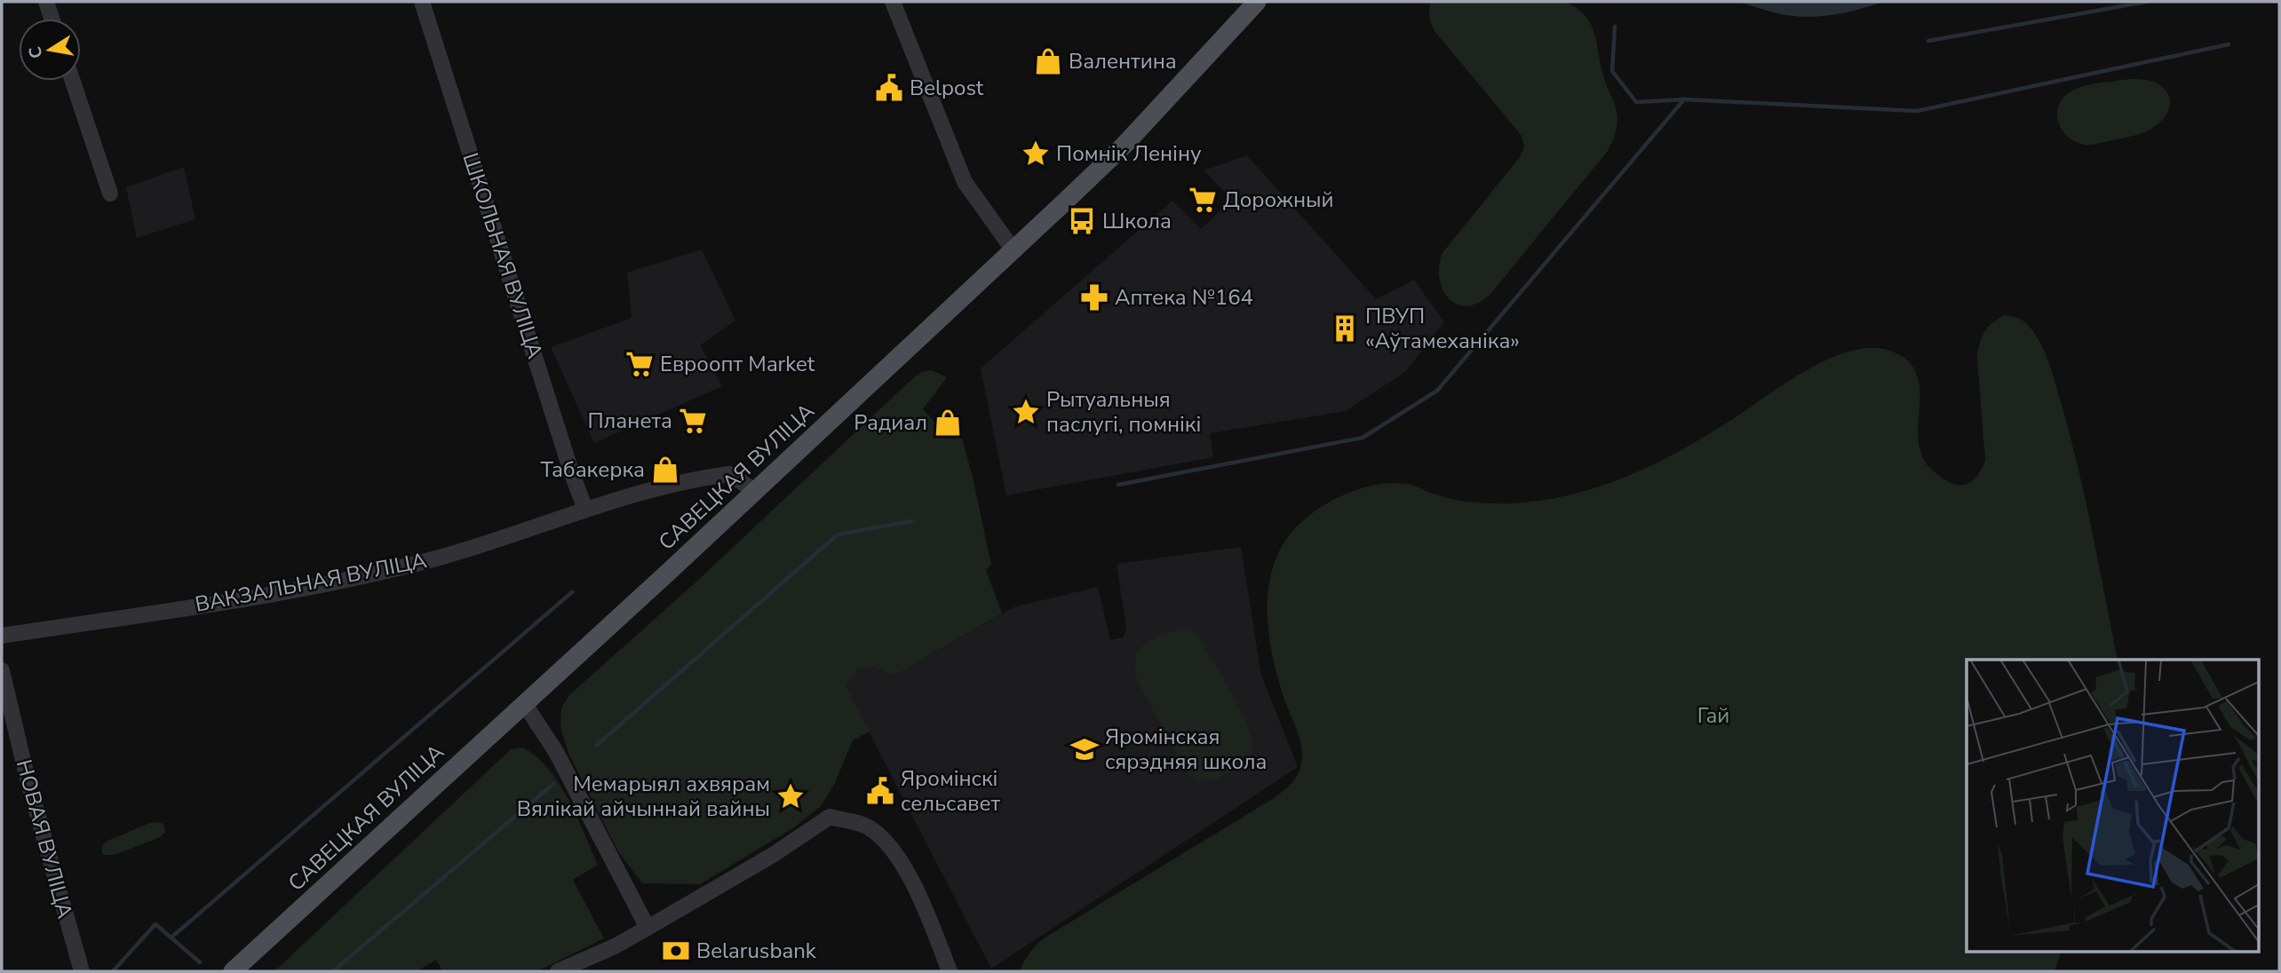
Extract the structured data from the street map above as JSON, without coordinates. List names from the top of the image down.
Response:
{
  "streets": {
    "main road": ["САВЕЦКАЯ ВУЛІЦА"],
    "street": ["ШКОЛЬНАЯ ВУЛІЦА", "ВАКЗАЛЬНАЯ ВУЛІЦА", "НОВАЯ ВУЛІЦА"]
  },
  "crossings": [
    ["ШКОЛЬНАЯ ВУЛІЦА", "ВАКЗАЛЬНАЯ ВУЛІЦА"],
    ["САВЕЦКАЯ ВУЛІЦА", "ВАКЗАЛЬНАЯ ВУЛІЦА"]
  ],
  "parks": ["Гай"],
  "places": {
    "shop": ["Валентина", "Радиал", "Табакерка"],
    "public building": ["Belpost", "Яромінскі сельсавет"],
    "place": ["Помнік Леніну", "Рытуальныя паслугі, помнікі", "Мемарыял ахвярам Вялікай айчыннай вайны"],
    "supermarket": ["Дорожный", "Евроопт Market", "Планета"],
    "bus stop": ["Школа"],
    "pharmacy": ["Аптека №164"],
    "building": ["ПВУП «Аўтамеханіка»"],
    "school or university": ["Яромінская сярэдняя школа"],
    "bank": ["Belarusbank"]
  },
  "north": "left"
}
